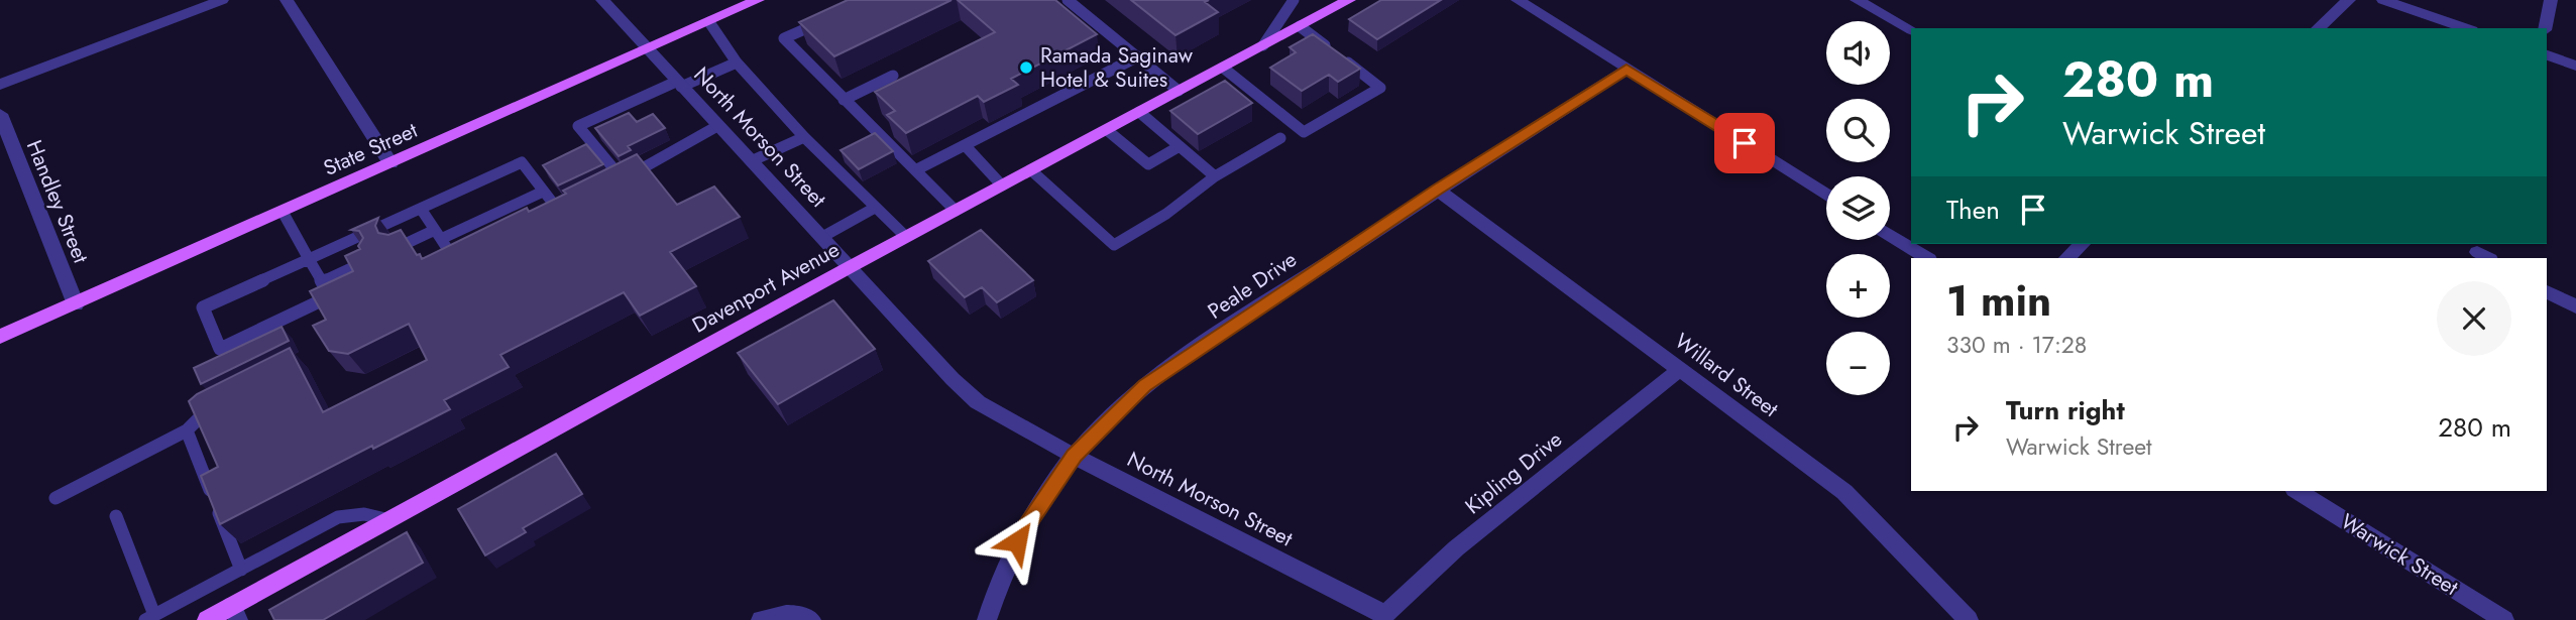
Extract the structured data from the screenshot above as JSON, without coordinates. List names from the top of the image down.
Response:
{
  "streets": {
    "main road": ["State Street", "Davenport Avenue"],
    "street": [
      "North Morson Street",
      "Handley Street",
      "Peale Drive",
      "Willard Street",
      "Kipling Drive",
      "Warwick Street"
    ]
  },
  "crossings": [
    ["North Morson Street", "State Street"],
    ["North Morson Street", "Peale Drive"],
    ["North Morson Street", "Davenport Avenue"],
    ["North Morson Street", "Kipling Drive"],
    ["State Street", "Handley Street"],
    ["Peale Drive", "Willard Street"],
    ["Willard Street", "Kipling Drive"]
  ],
  "places": ["Ramada Saginaw Hotel & Suites"],
  "page": {
    "map_buttons": ["+", "−"],
    "turn": ["280 m", "Warwick Street"],
    "then": "Then",
    "heading": ["1 min", "330 m · 17:28"],
    "list": [
      {
        "name": "Turn right",
        "note": "Warwick Street",
        "value": "280 m"
      }
    ]
  }
}
